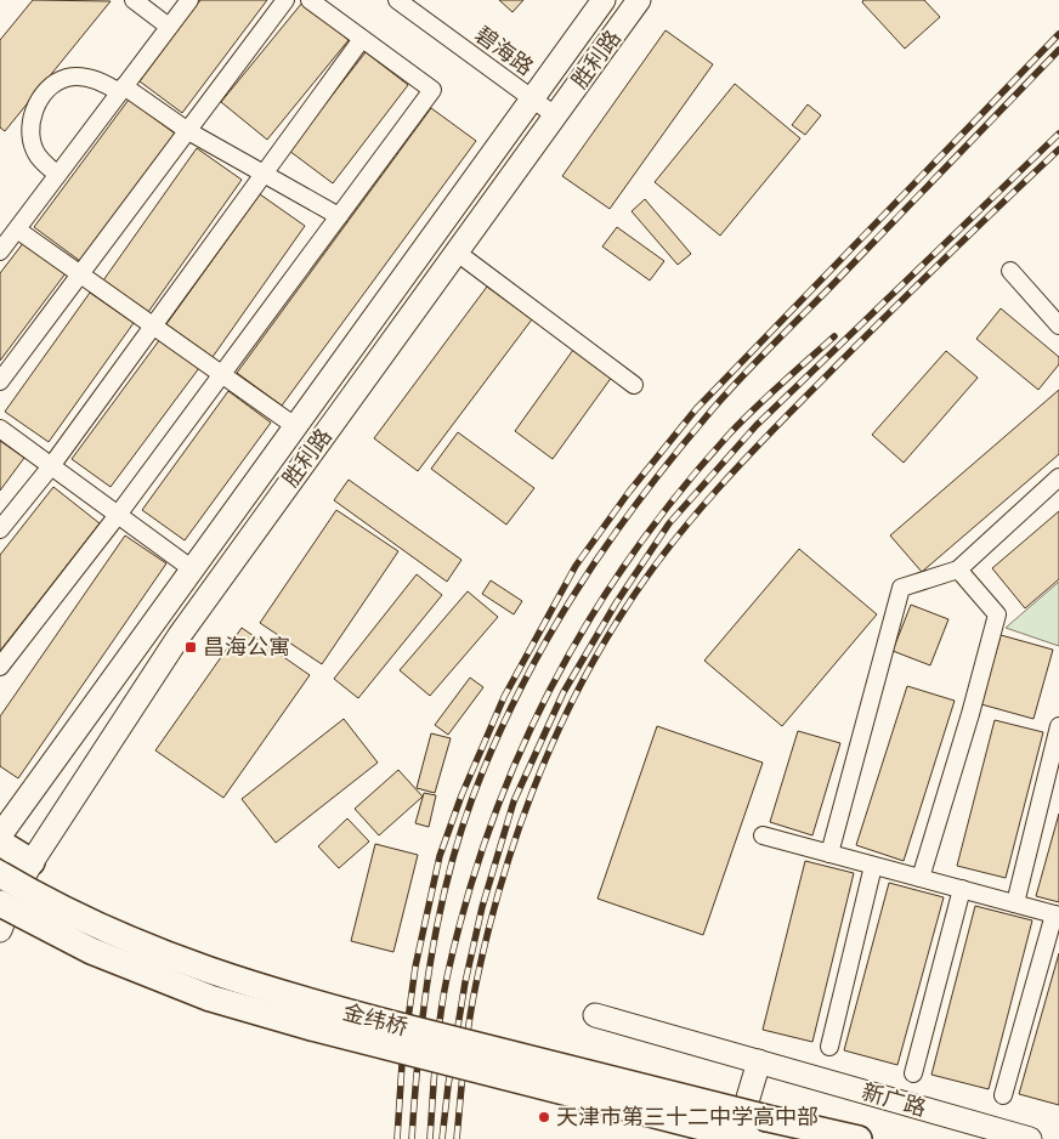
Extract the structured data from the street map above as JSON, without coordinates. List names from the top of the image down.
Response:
{
  "streets": {
    "main road": ["胜利路", "金纬桥", "新广路"],
    "street": ["碧海路"]
  },
  "crossings": [
    ["碧海路", "胜利路"]
  ],
  "places": {
    "transit": ["昌海公寓"],
    "other": ["天津市第三十二中学高中部"]
  }
}
